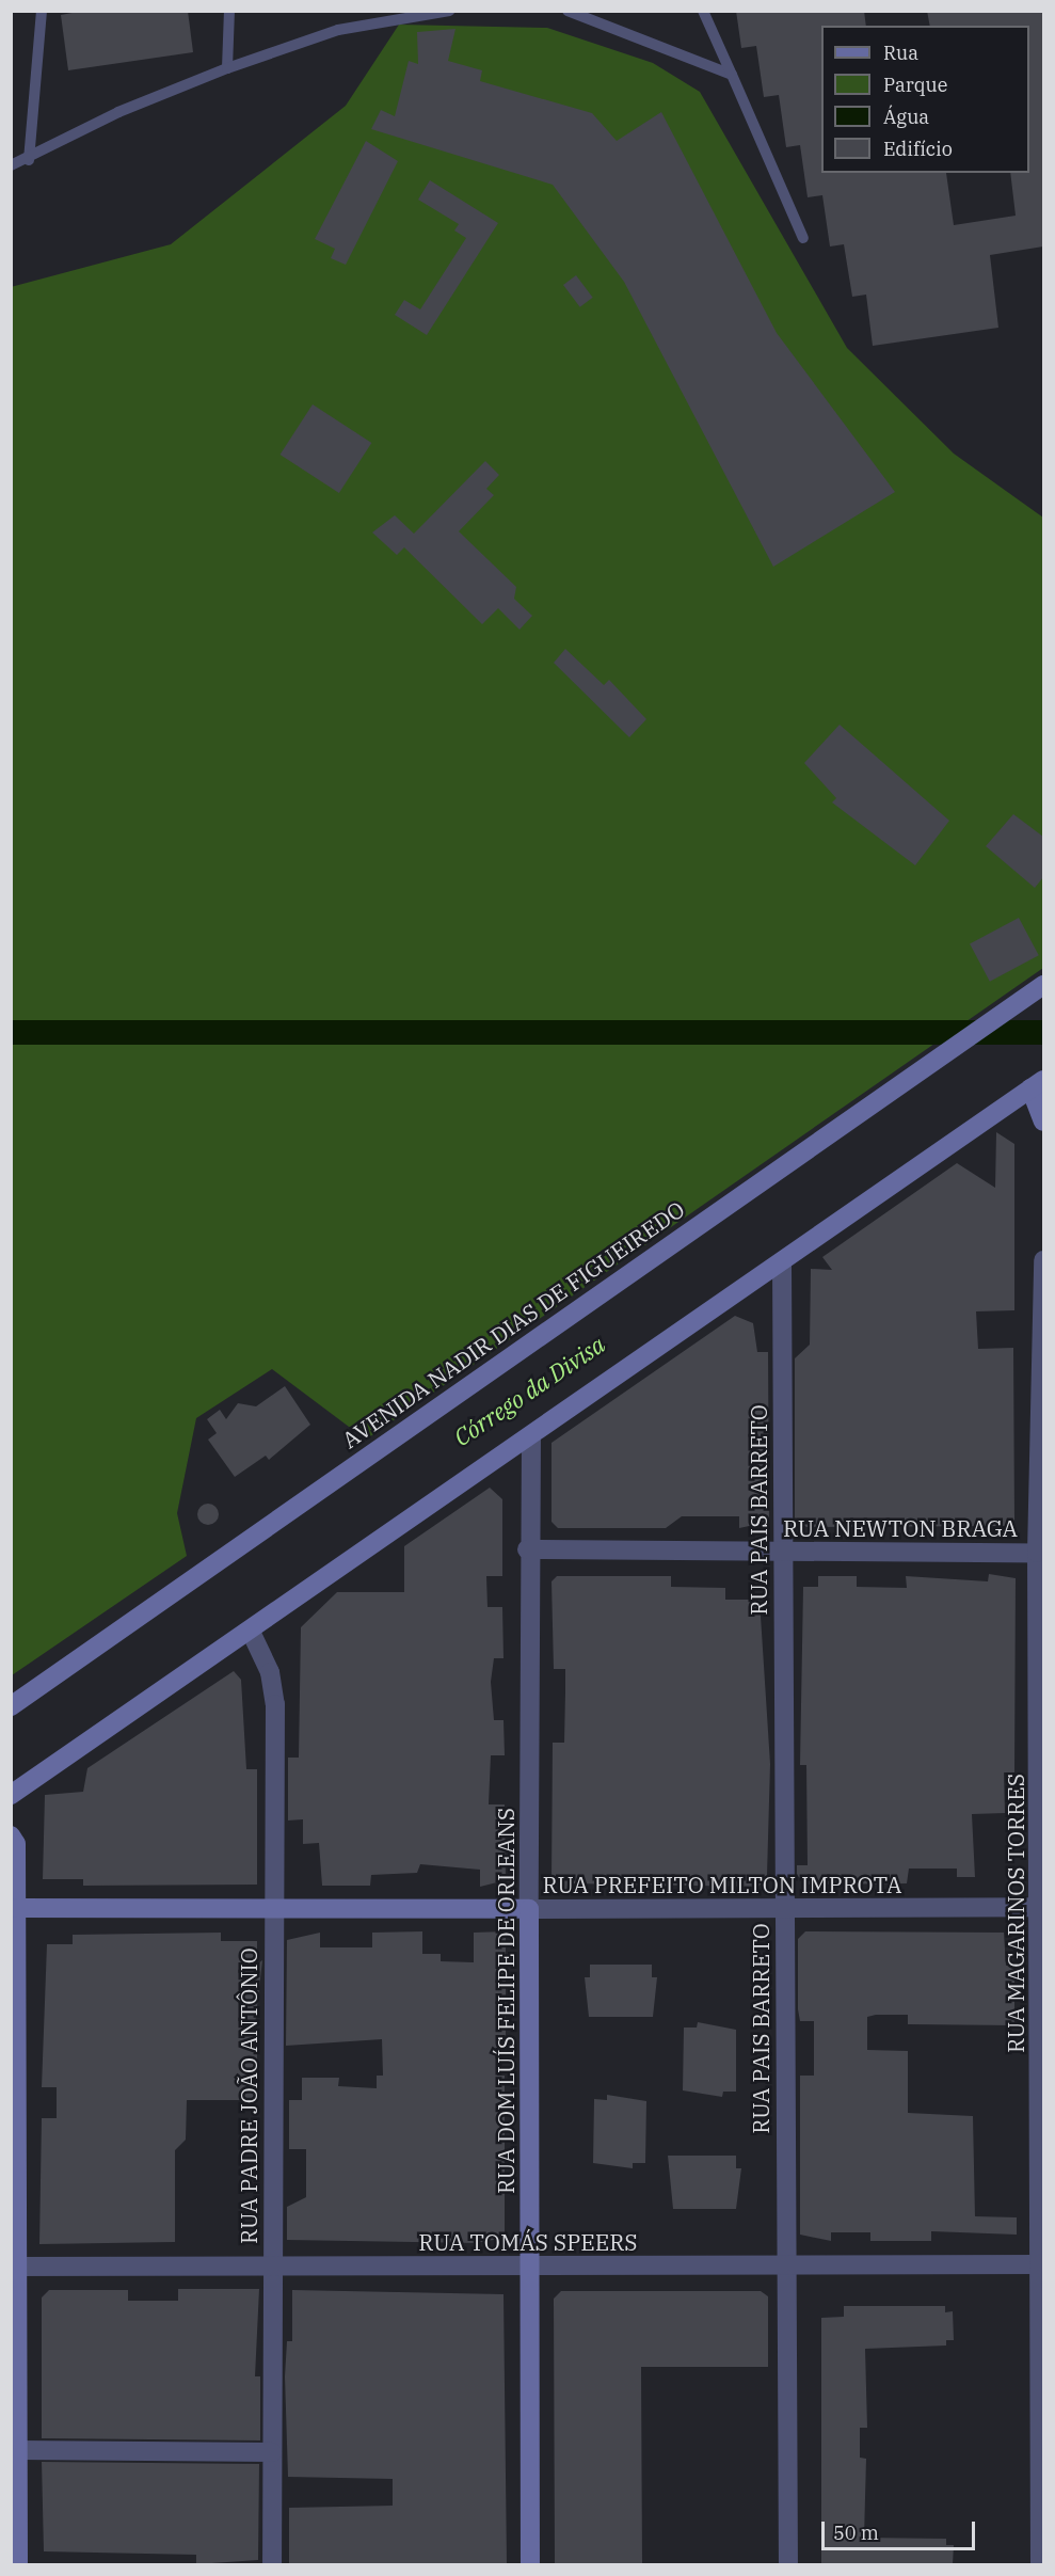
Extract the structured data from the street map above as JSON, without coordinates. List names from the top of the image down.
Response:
{
  "streets": {
    "main road": ["AVENIDA NADIR DIAS DE FIGUEIREDO", "RUA PREFEITO MILTON IMPROTA", "RUA DOM LUÍS FELIPE DE ORLEANS"],
    "street": [
      "RUA PAIS BARRETO",
      "RUA NEWTON BRAGA",
      "RUA MAGARINOS TORRES",
      "RUA PADRE JOÃO ANTÔNIO",
      "RUA TOMÁS SPEERS"
    ]
  },
  "crossings": [
    ["RUA PAIS BARRETO", "RUA NEWTON BRAGA"],
    ["RUA PAIS BARRETO", "RUA PREFEITO MILTON IMPROTA"],
    ["RUA PAIS BARRETO", "RUA TOMÁS SPEERS"],
    ["RUA NEWTON BRAGA", "RUA MAGARINOS TORRES"],
    ["RUA NEWTON BRAGA", "RUA DOM LUÍS FELIPE DE ORLEANS"],
    ["RUA PREFEITO MILTON IMPROTA", "RUA MAGARINOS TORRES"],
    ["RUA PREFEITO MILTON IMPROTA", "RUA DOM LUÍS FELIPE DE ORLEANS"],
    ["RUA PREFEITO MILTON IMPROTA", "RUA PADRE JOÃO ANTÔNIO"],
    ["RUA MAGARINOS TORRES", "RUA TOMÁS SPEERS"],
    ["RUA DOM LUÍS FELIPE DE ORLEANS", "RUA TOMÁS SPEERS"],
    ["RUA PADRE JOÃO ANTÔNIO", "RUA TOMÁS SPEERS"]
  ],
  "water": ["Córrego da Divisa"],
  "legend": [
    "Rua",
    "Parque",
    "Água",
    "Edifício"
  ],
  "scale_bar": "50 m"
}
